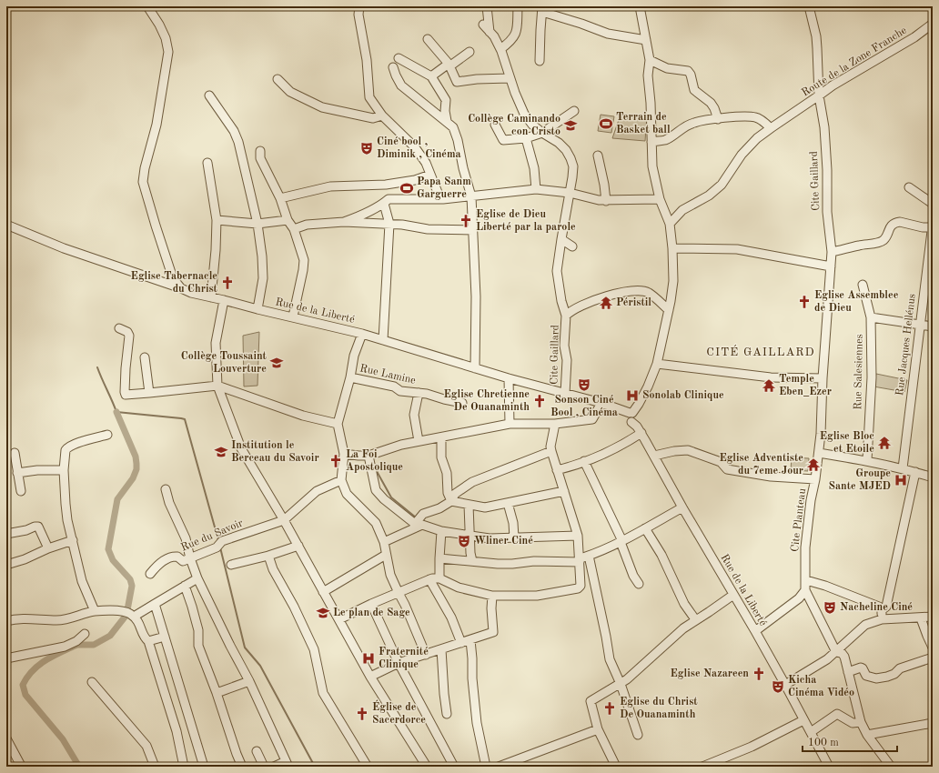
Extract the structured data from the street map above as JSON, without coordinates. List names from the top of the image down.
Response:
{
  "streets": {
    "street": [
      "Route de la Zone Franche",
      "Cite Gaillard",
      "Rue de la Liberté",
      "Rue Jacques Hellénus",
      "Rue Salesiennes",
      "Rue Lamine",
      "Cite Planteau",
      "Rue du Savoir"
    ]
  },
  "crossings": [
    ["Route de la Zone Franche", "Cite Gaillard"],
    ["Cite Gaillard", "Rue de la Liberté"],
    ["Cite Gaillard", "Cite Planteau"]
  ],
  "districts": ["CITÉ GAILLARD"],
  "places": {
    "sports": ["Terrain de Basket ball", "Papa Sanm Garguerre"],
    "school or university": [
      "Collège Caminando con Cristo",
      "Collège Toussaint Louverture",
      "Institution le Berceau du Savoir",
      "Le plan de Sage"
    ],
    "theatre": [
      "Ciné bool , Diminik , Cinéma",
      "Sonson Ciné Bool , Cinéma",
      "Wliner Ciné",
      "Nacheline Ciné",
      "Kicha Cinéma Vidéo"
    ],
    "church": [
      "Eglise de Dieu Liberté par la parole",
      "Eglise Tabernacle du Christ",
      "Eglise Assemblee de Dieu",
      "Eglise Chretienne De Ouanaminth",
      "La Foi Apostolique",
      "Eglise Nazareen",
      "Eglise du Christ De Ouanaminth",
      "Église de Sacerdorce"
    ],
    "temple": [
      "Péristil",
      "Temple Eben_Ezer",
      "Eglise Bloc et Etoile",
      "Eglise Adventiste du 7eme Jour"
    ],
    "hospital": ["Sonolab Clinique", "Groupe Sante MJED", "Fraternité Clinique"]
  },
  "scale_bar": "100 m"
}
